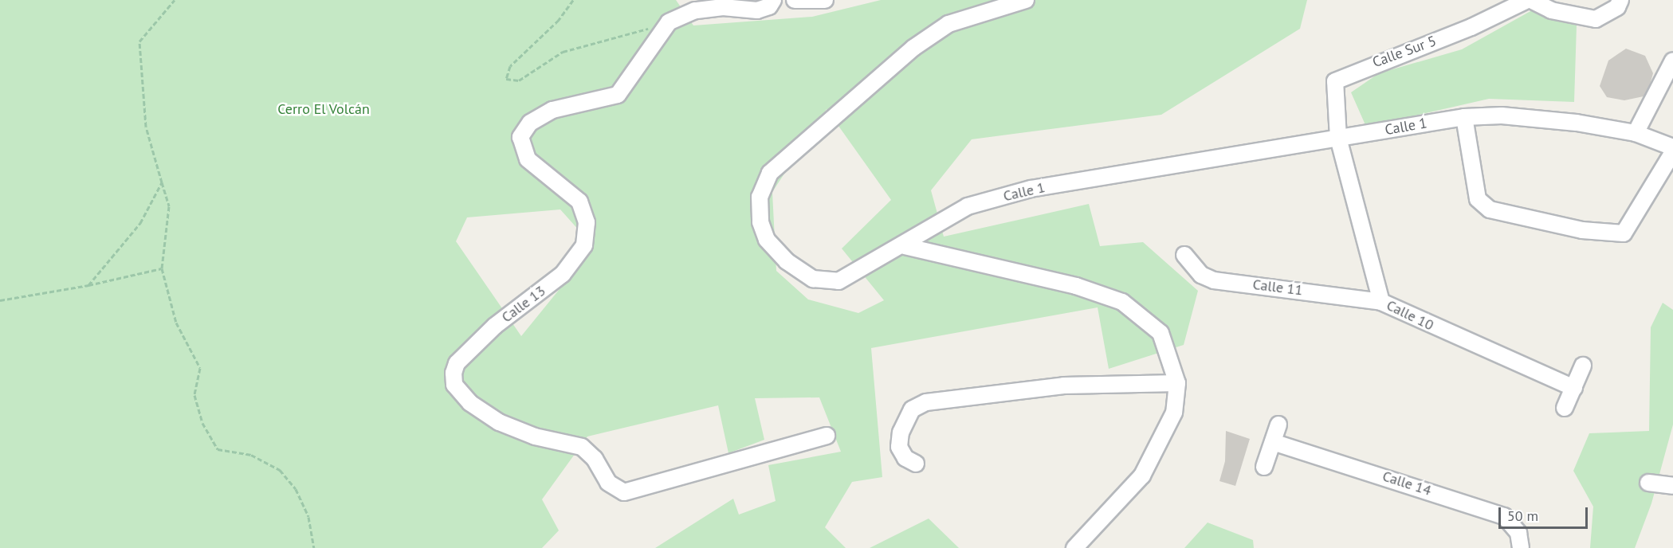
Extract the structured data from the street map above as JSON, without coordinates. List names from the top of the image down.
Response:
{
  "streets": {
    "street": [
      "Calle Sur 5",
      "Calle 1",
      "Calle 11",
      "Calle 13",
      "Calle 10",
      "Calle 14"
    ]
  },
  "crossings": [
    ["Calle Sur 5", "Calle 1"],
    ["Calle Sur 5", "Calle 10"],
    ["Calle 1", "Calle 10"],
    ["Calle 11", "Calle 10"]
  ],
  "parks": ["Cerro El Volcán"],
  "scale_bar": "50 m"
}
